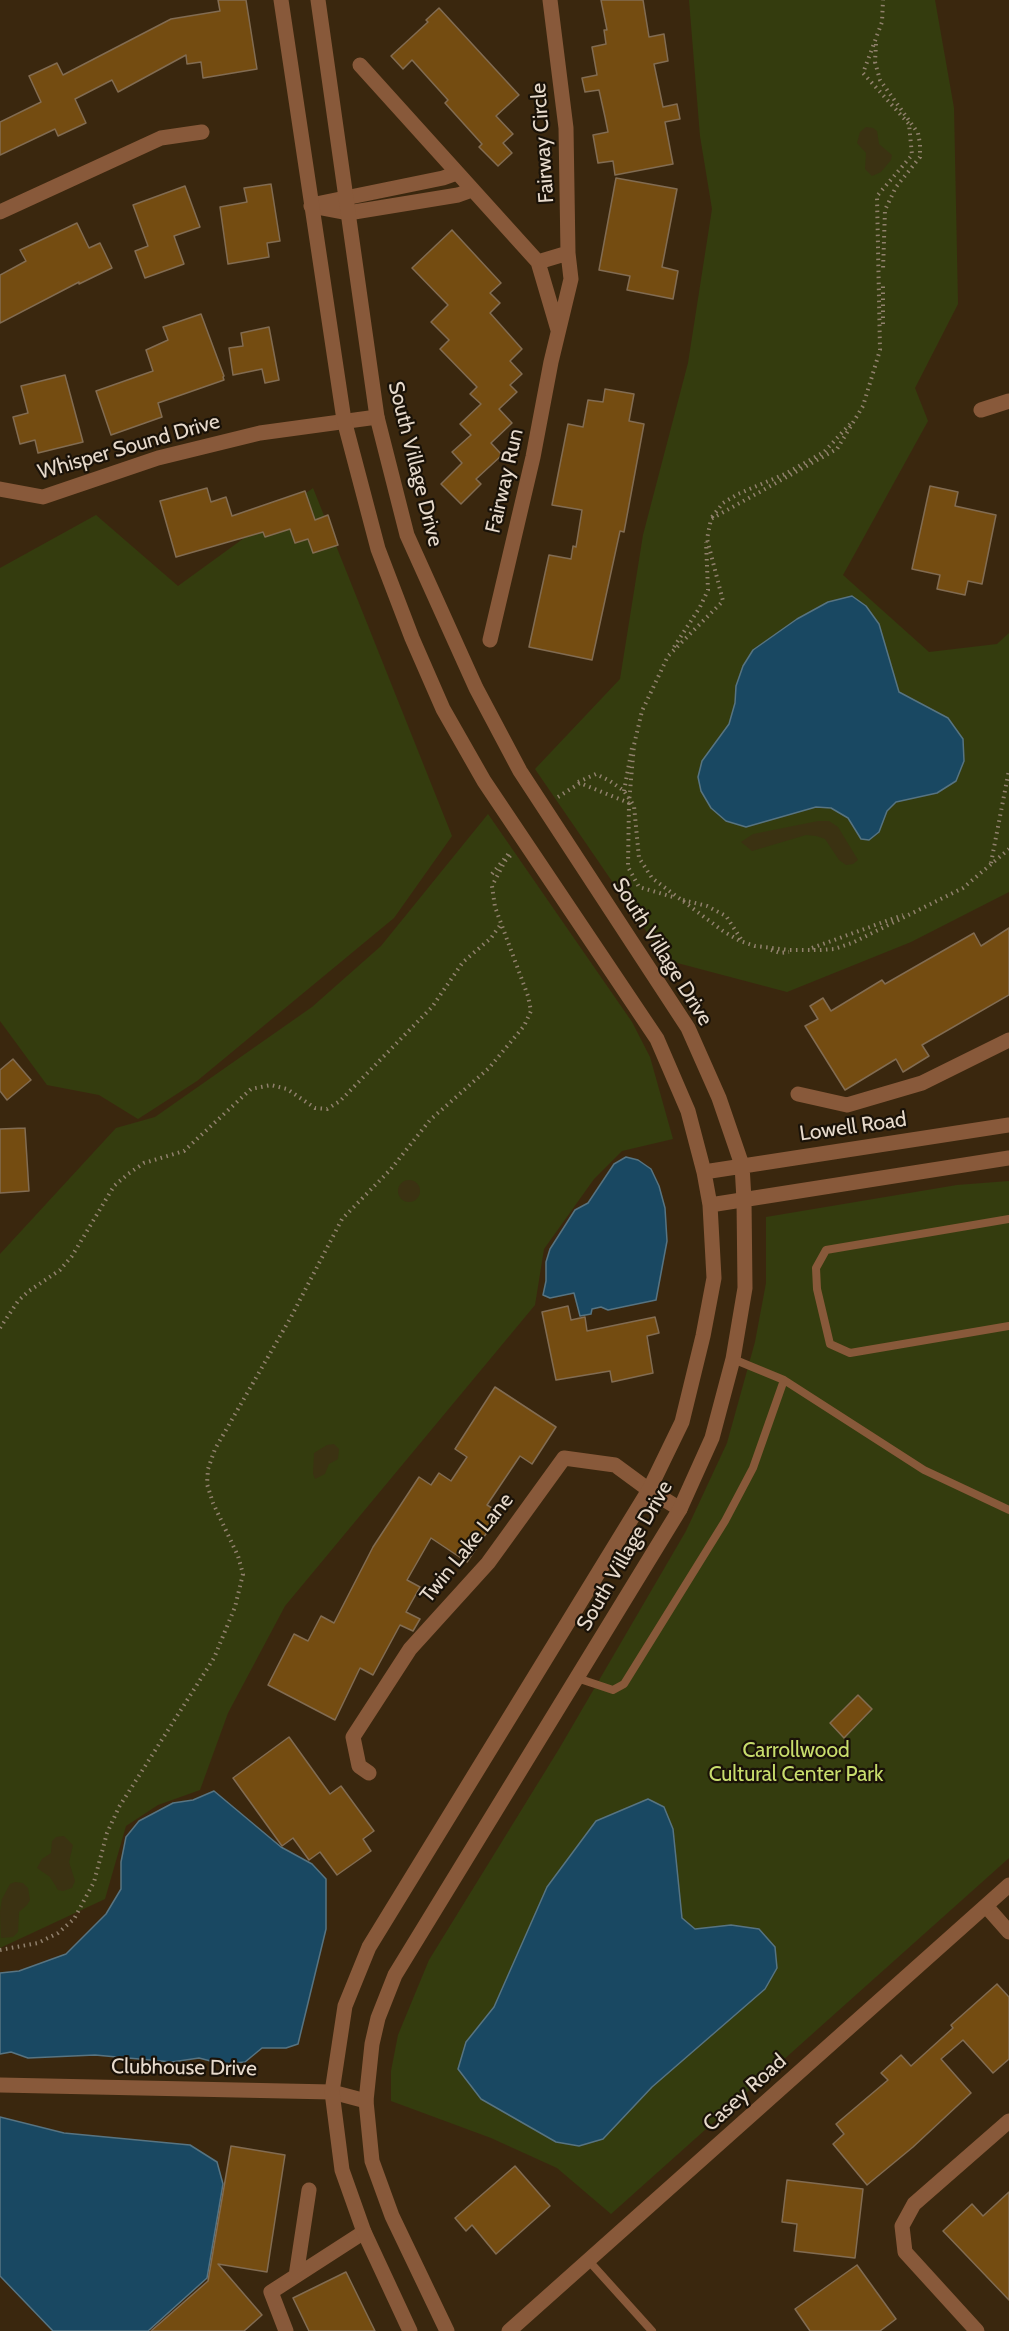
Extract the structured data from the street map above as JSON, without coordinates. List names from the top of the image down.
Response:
{
  "streets": {
    "street": [
      "Fairway Circle",
      "Whisper Sound Drive",
      "South Village Drive",
      "Fairway Run",
      "Lowell Road",
      "Twin Lake Lane",
      "Clubhouse Drive",
      "Casey Road"
    ]
  },
  "crossings": [
    ["Fairway Circle", "Fairway Run"],
    ["Whisper Sound Drive", "South Village Drive"],
    ["South Village Drive", "Lowell Road"],
    ["South Village Drive", "Twin Lake Lane"],
    ["South Village Drive", "Clubhouse Drive"]
  ],
  "parks": ["Carrollwood Cultural Center Park"]
}
